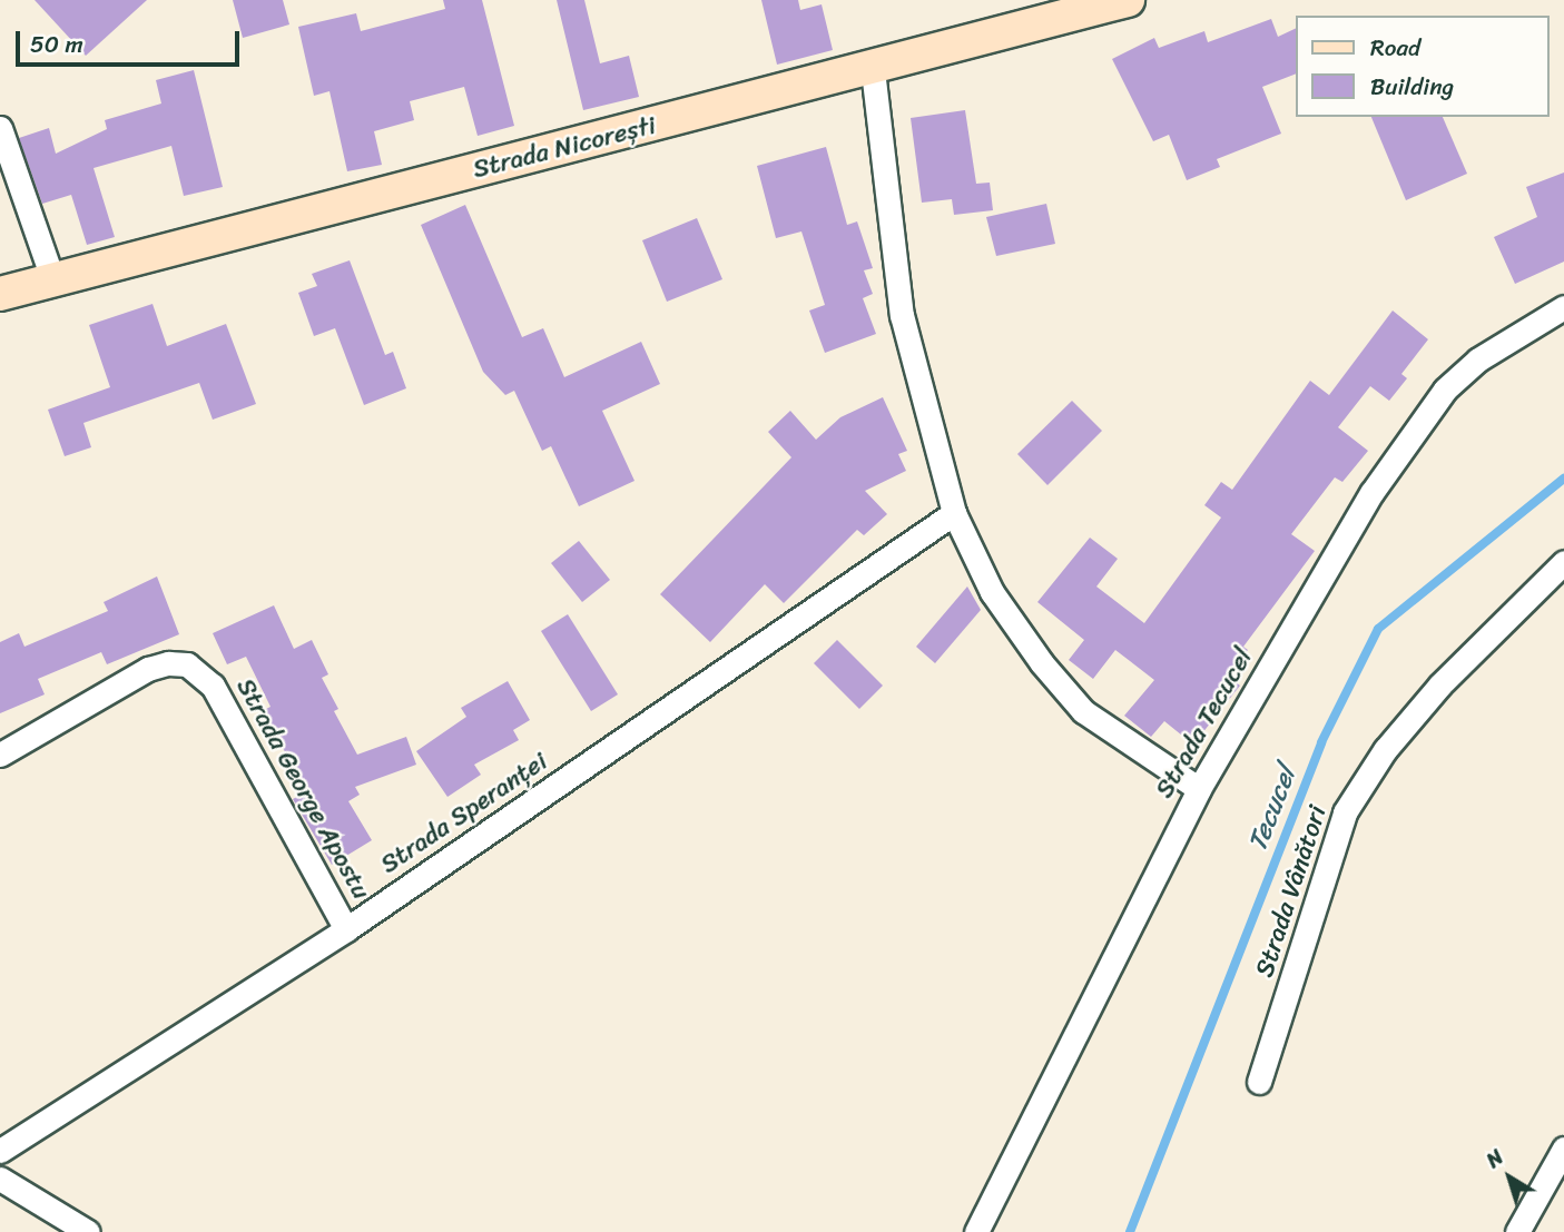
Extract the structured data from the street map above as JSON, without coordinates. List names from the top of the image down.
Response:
{
  "streets": {
    "main road": ["Strada Nicorești"],
    "street": [
      "Strada Tecucel",
      "Strada George Apostu",
      "Strada Speranței",
      "Strada Vânători"
    ]
  },
  "crossings": [
    ["Strada George Apostu", "Strada Speranței"]
  ],
  "water": ["Tecucel"],
  "legend": ["Road", "Building"],
  "scale_bar": "50 m",
  "north": "top left"
}
